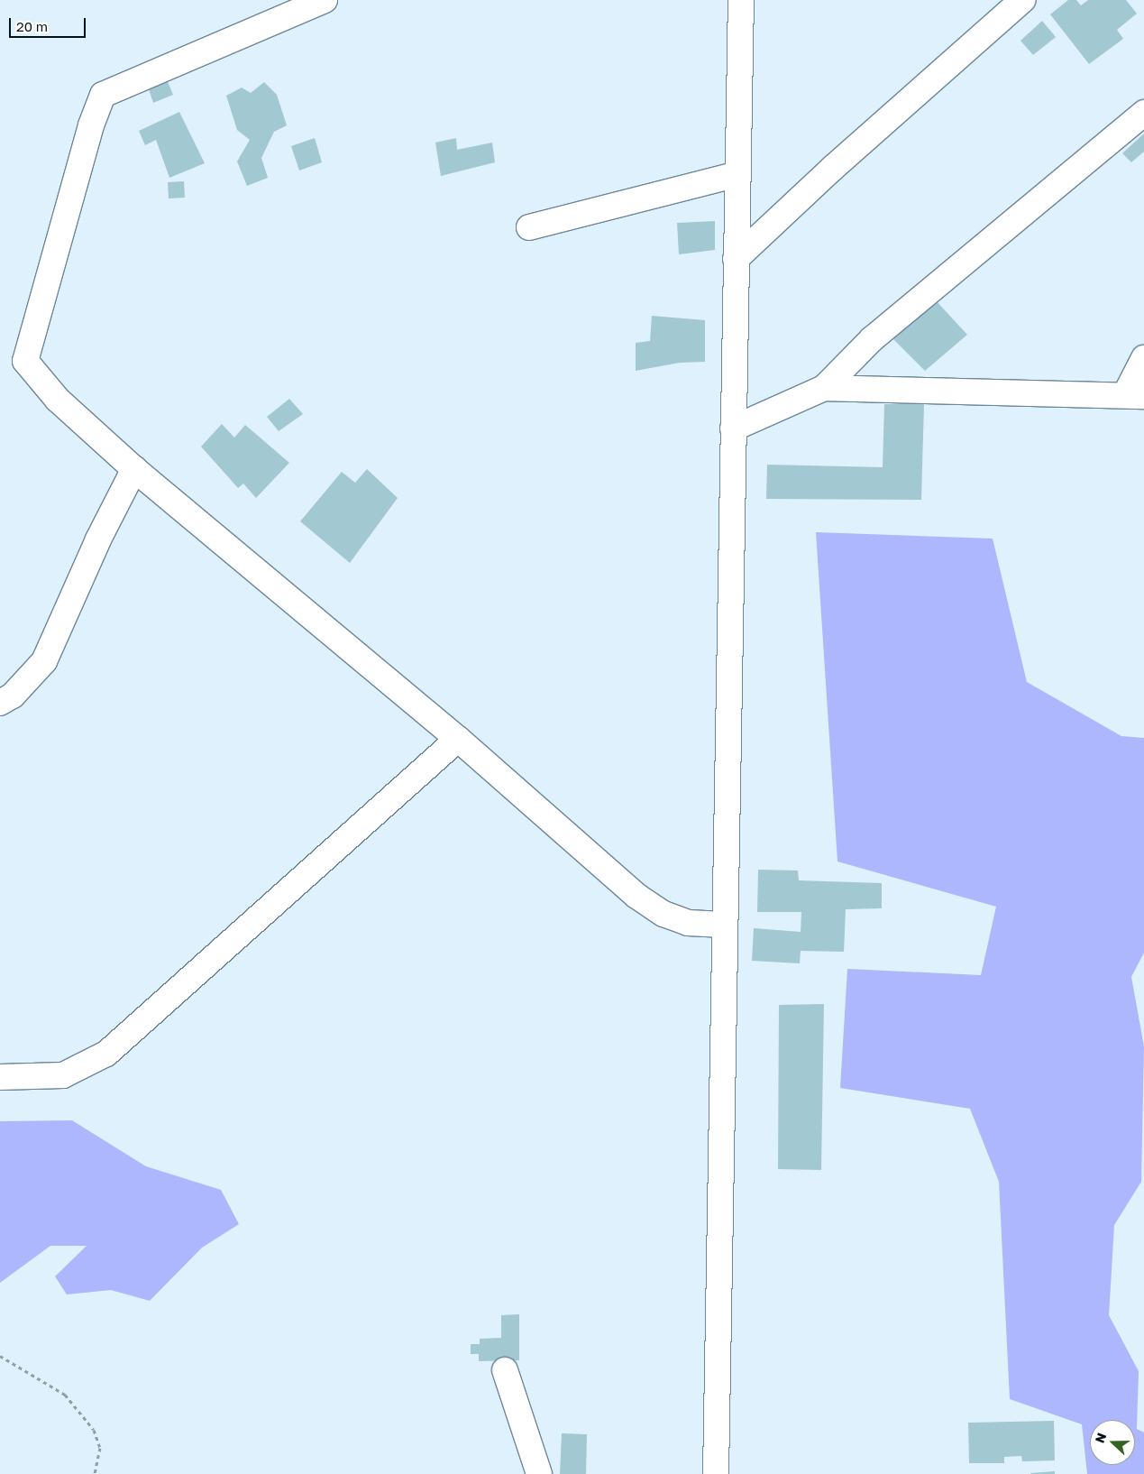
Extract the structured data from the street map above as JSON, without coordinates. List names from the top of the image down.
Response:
{
  "scale_bar": "20 m",
  "north": "left"
}
